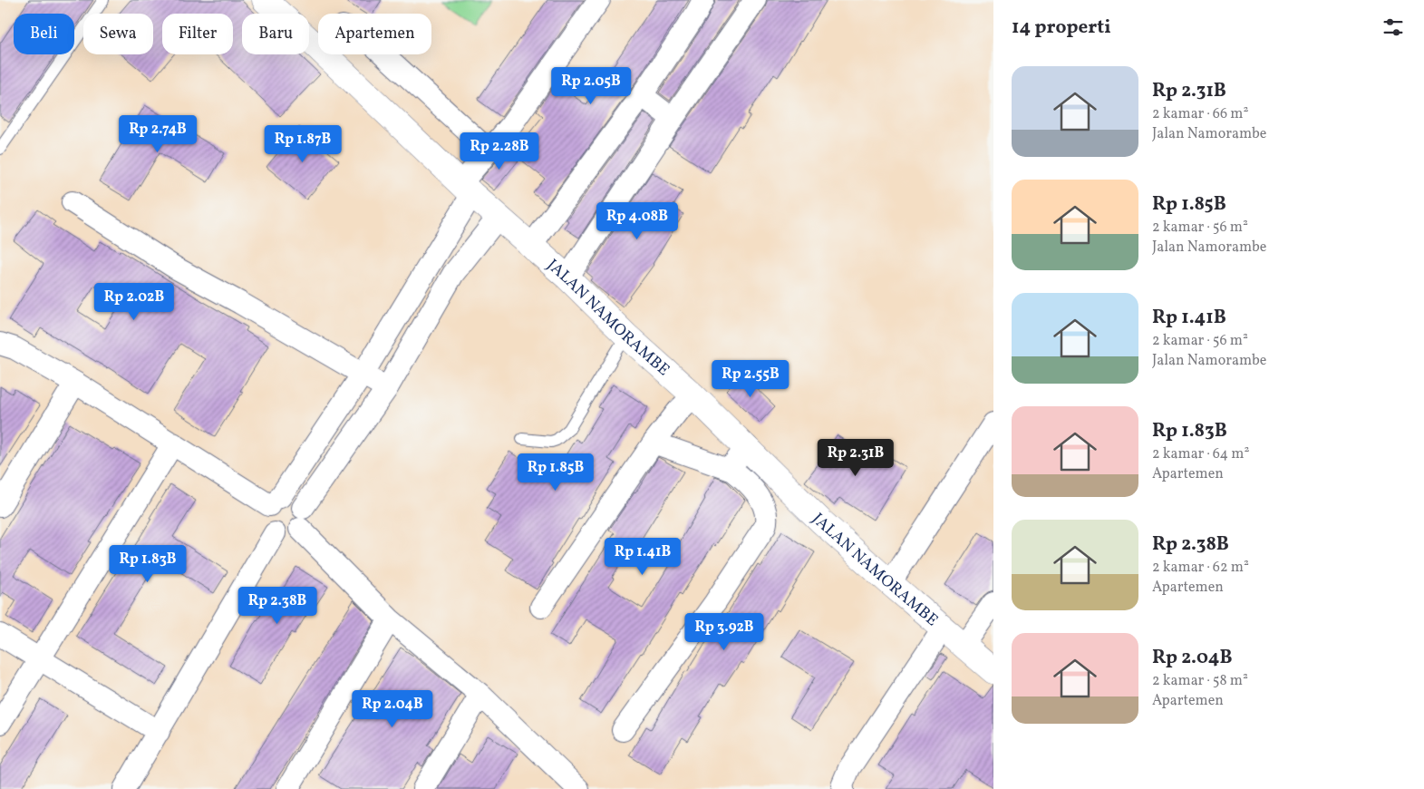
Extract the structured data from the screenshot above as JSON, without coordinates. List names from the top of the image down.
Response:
{
  "streets": {
    "main road": ["JALAN NAMORAMBE"]
  },
  "page": {
    "heading": "14 properti",
    "chip": [
      "Beli",
      "Sewa",
      "Filter",
      "Baru",
      "Apartemen"
    ],
    "list": [
      {
        "name": "Rp 2.31B",
        "note": "2 kamar · 66 m² · Jalan Namorambe"
      },
      {
        "name": "Rp 1.85B",
        "note": "2 kamar · 56 m² · Jalan Namorambe"
      },
      {
        "name": "Rp 1.41B",
        "note": "2 kamar · 56 m² · Jalan Namorambe"
      },
      {
        "name": "Rp 1.83B",
        "note": "2 kamar · 64 m² · Apartemen"
      },
      {
        "name": "Rp 2.38B",
        "note": "2 kamar · 62 m² · Apartemen"
      },
      {
        "name": "Rp 2.04B",
        "note": "2 kamar · 58 m² · Apartemen"
      }
    ],
    "price": [
      "Rp 2.05B",
      "Rp 2.74B",
      "Rp 1.87B",
      "Rp 2.28B",
      "Rp 4.08B",
      "Rp 2.02B",
      "Rp 2.55B",
      "Rp 2.31B",
      "Rp 1.85B",
      "Rp 1.41B",
      "Rp 1.83B",
      "Rp 2.38B",
      "Rp 3.92B",
      "Rp 2.04B"
    ]
  }
}
